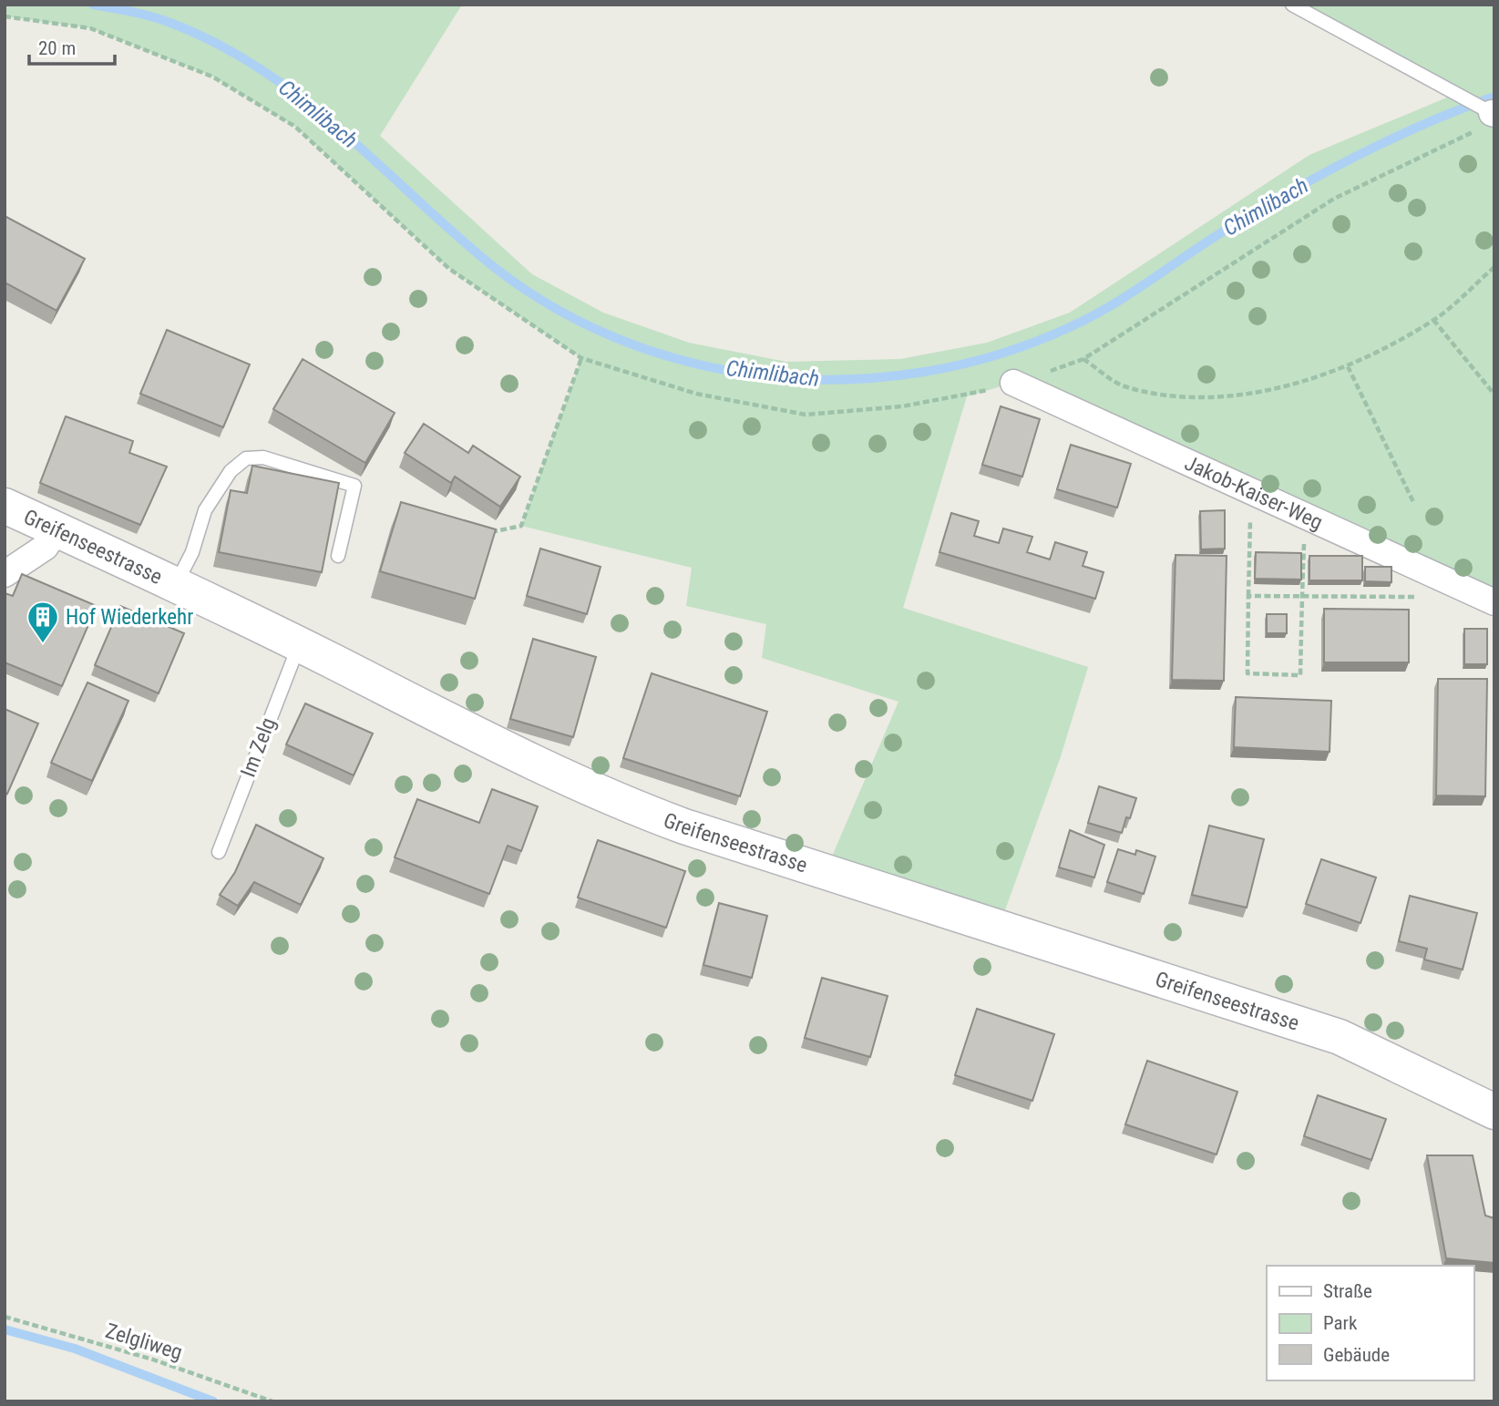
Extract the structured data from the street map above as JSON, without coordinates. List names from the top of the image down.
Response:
{
  "streets": {
    "street": ["Jakob-Kaiser-Weg", "Greifenseestrasse"],
    "lane": ["Im Zelg"],
    "path": ["Zelgliweg"]
  },
  "crossings": [
    ["Greifenseestrasse", "Im Zelg"]
  ],
  "water": ["Chimlibach"],
  "places": {
    "building": ["Hof Wiederkehr"]
  },
  "legend": ["Straße", "Park", "Gebäude"],
  "scale_bar": "20 m"
}
